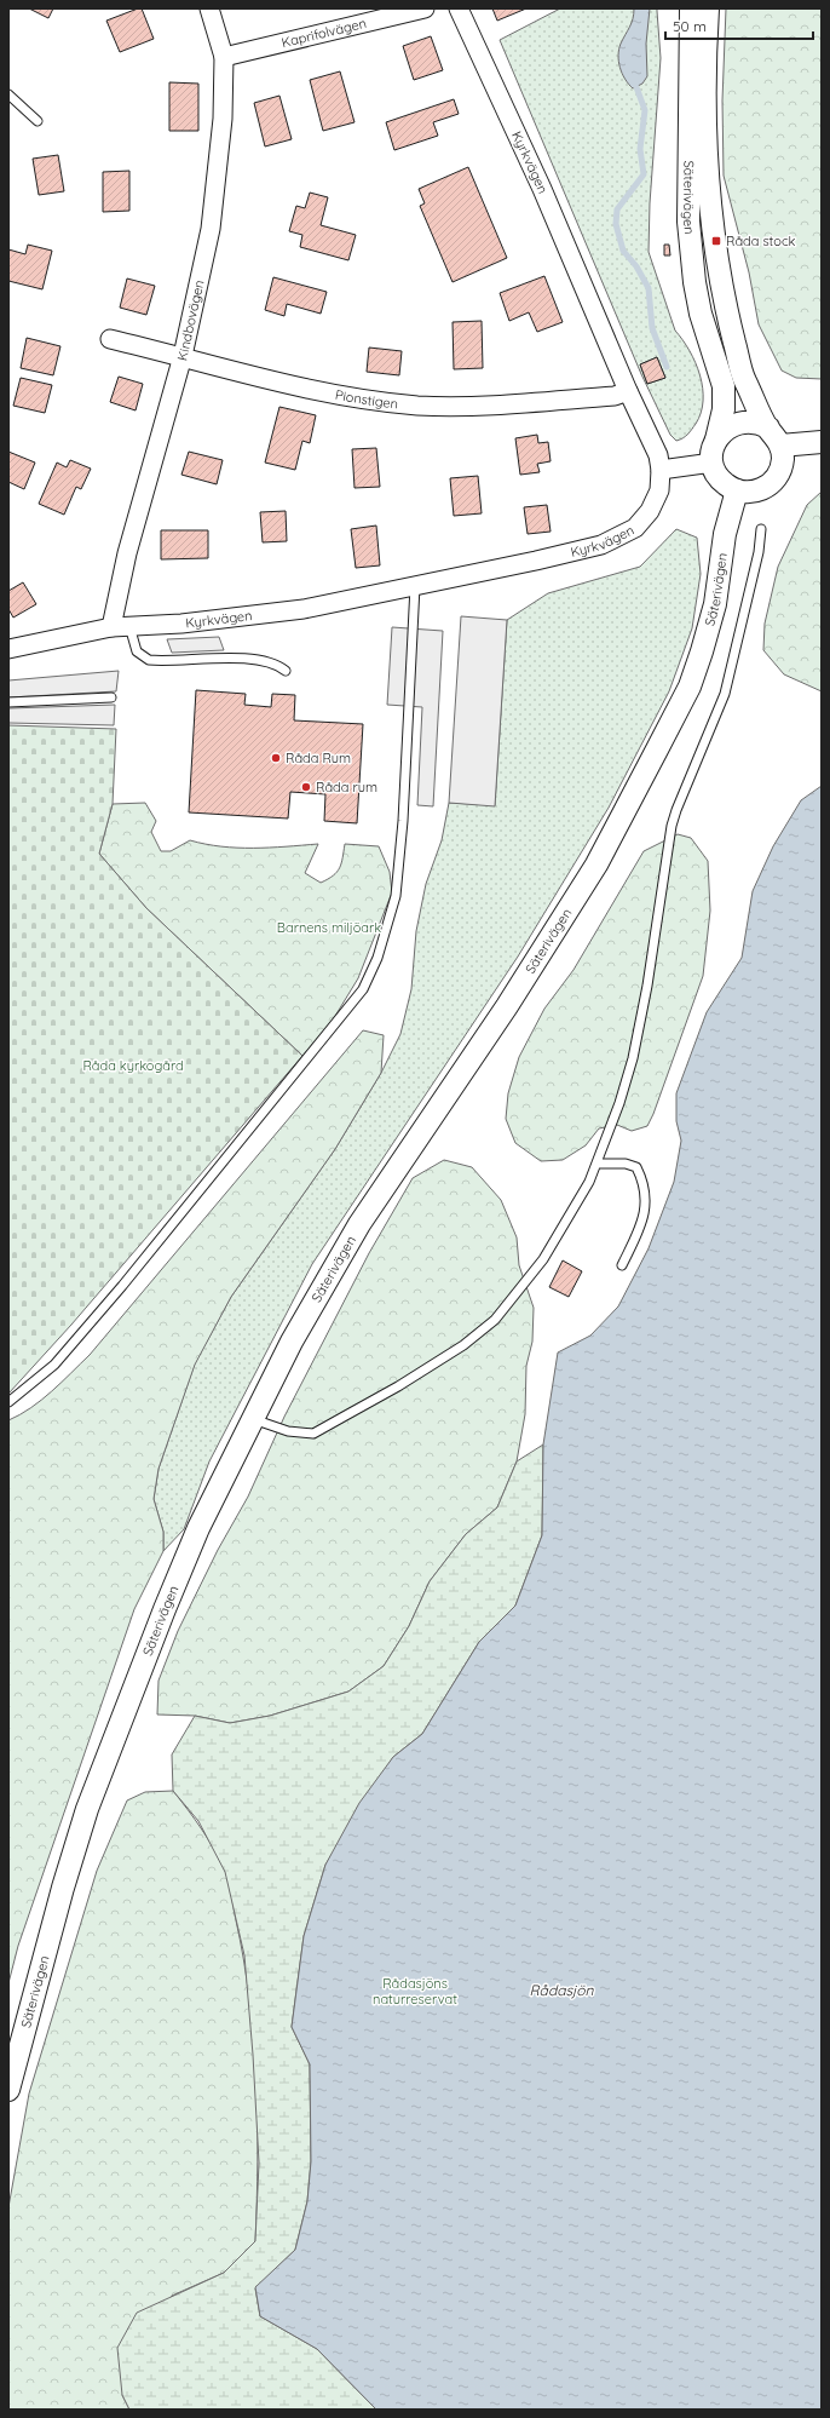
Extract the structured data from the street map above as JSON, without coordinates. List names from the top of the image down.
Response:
{
  "streets": {
    "street": [
      "Kaprifolvägen",
      "Kyrkvägen",
      "Säterivägen",
      "Kindbovägen",
      "Pionstigen"
    ]
  },
  "crossings": [
    ["Kaprifolvägen", "Kindbovägen"],
    ["Kyrkvägen", "Kindbovägen"],
    ["Kyrkvägen", "Pionstigen"],
    ["Kindbovägen", "Pionstigen"]
  ],
  "water": ["Rådasjön"],
  "parks": ["Barnens miljöark", "Råda kyrkogård", "Rådasjöns naturreservat"],
  "places": {
    "transit": ["Råda stock"],
    "other": ["Råda Rum", "Råda rum"]
  },
  "scale_bar": "50 m"
}
